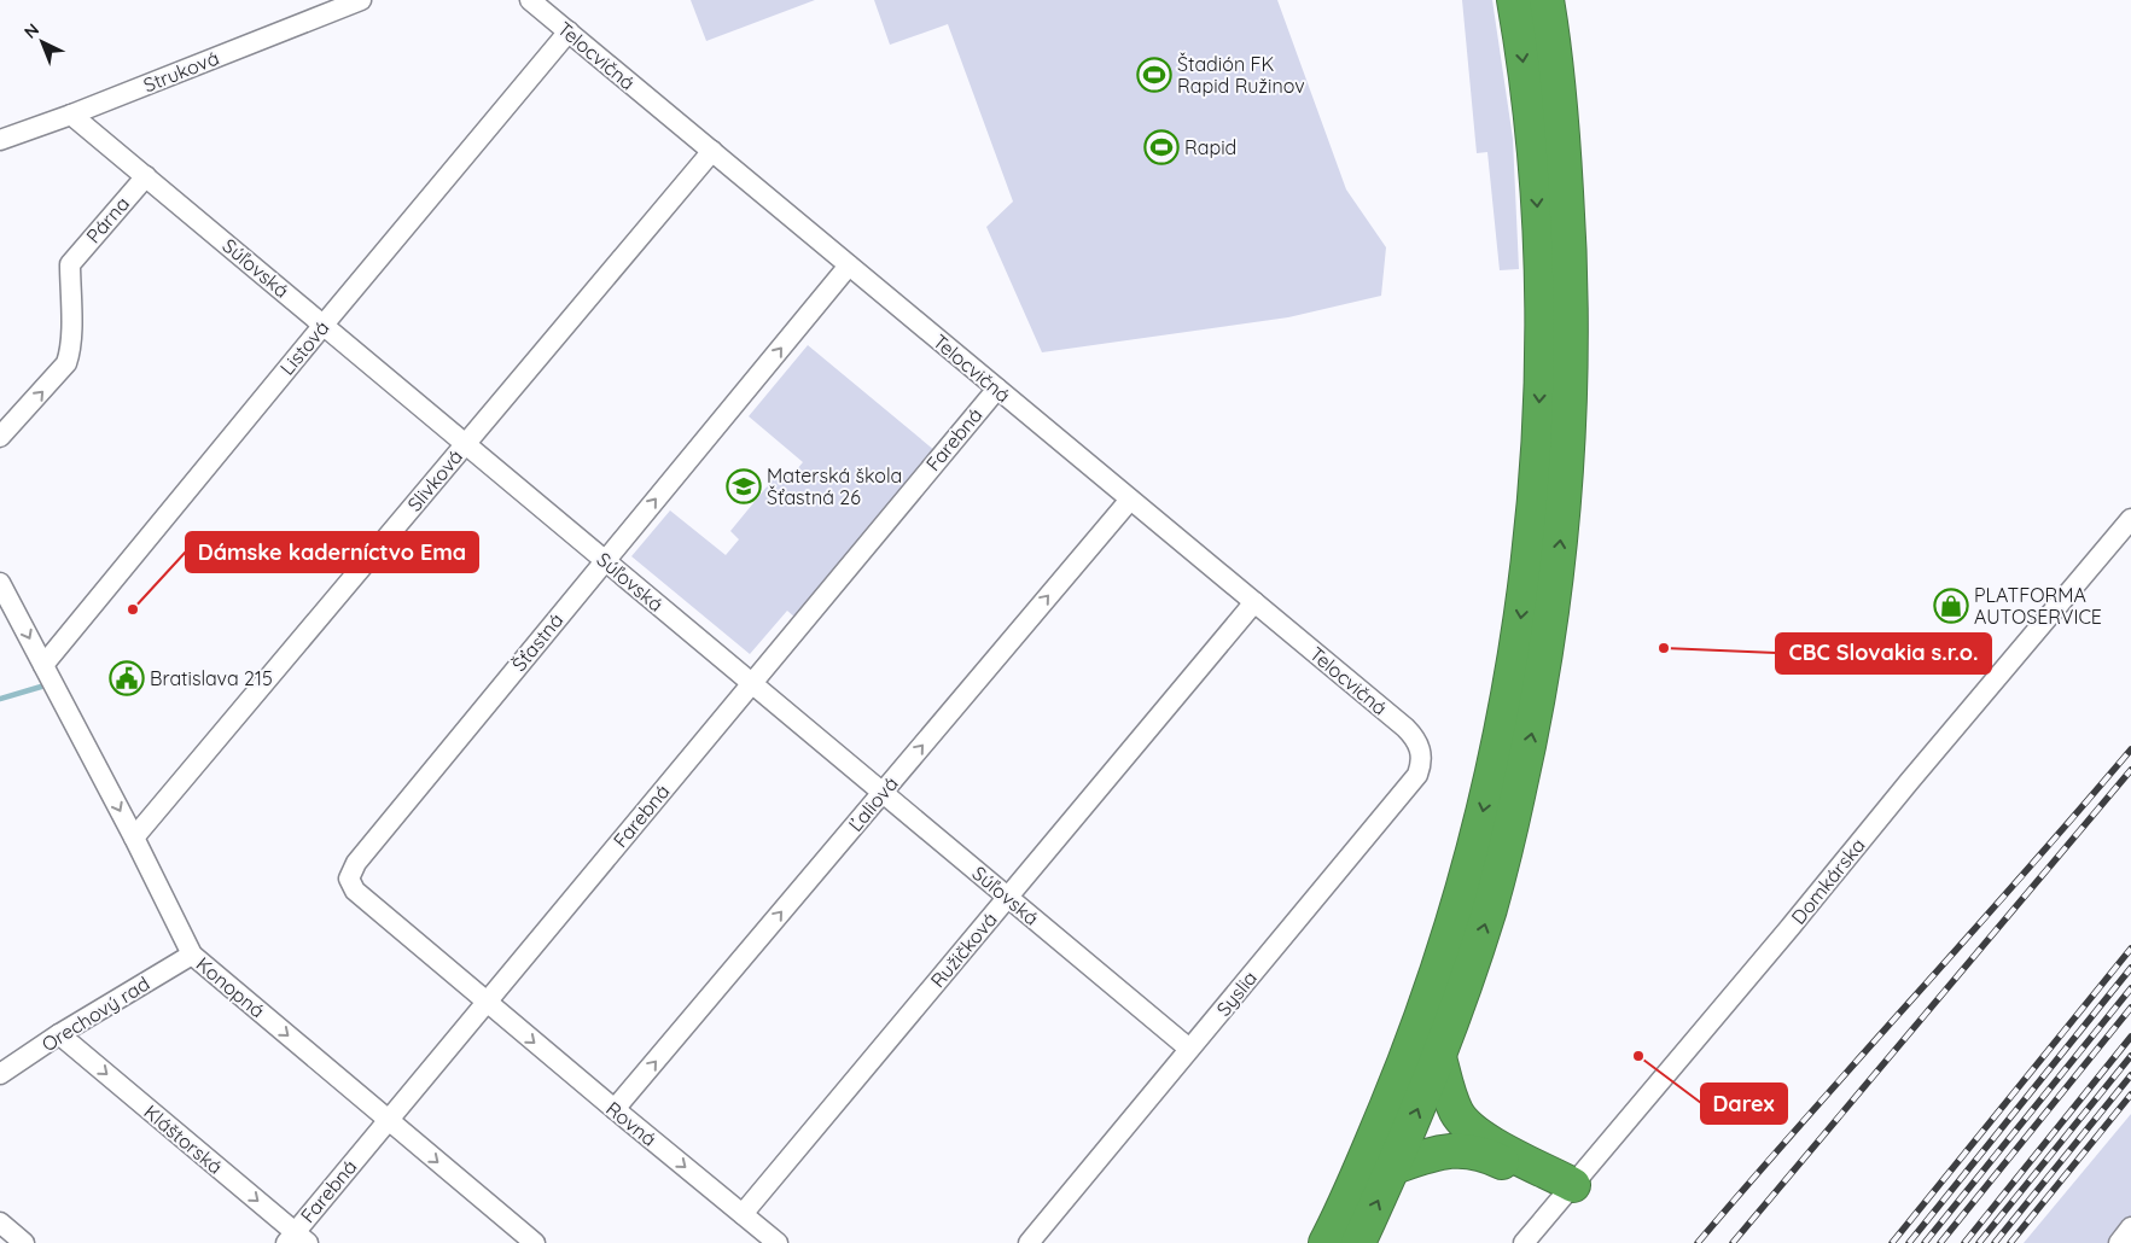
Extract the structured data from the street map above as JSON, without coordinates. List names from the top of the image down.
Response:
{
  "streets": {
    "street": [
      "Telocvičná",
      "Struková",
      "Párna",
      "Súľovská",
      "Listová",
      "Farebná",
      "Slivková",
      "Šťastná",
      "Ľaliová",
      "Domkárska",
      "Ružičková",
      "Konopná",
      "Syslia",
      "Orechový rad",
      "Rovná",
      "Kláštorská"
    ]
  },
  "crossings": [
    ["Telocvičná", "Listová"],
    ["Telocvičná", "Farebná"],
    ["Telocvičná", "Slivková"],
    ["Telocvičná", "Šťastná"],
    ["Telocvičná", "Ľaliová"],
    ["Telocvičná", "Ružičková"],
    ["Telocvičná", "Syslia"],
    ["Struková", "Súľovská"],
    ["Párna", "Súľovská"],
    ["Súľovská", "Listová"],
    ["Súľovská", "Farebná"],
    ["Súľovská", "Slivková"],
    ["Súľovská", "Šťastná"],
    ["Súľovská", "Ľaliová"],
    ["Súľovská", "Ružičková"],
    ["Súľovská", "Syslia"],
    ["Listová", "Konopná"],
    ["Farebná", "Šťastná"],
    ["Farebná", "Konopná"],
    ["Farebná", "Rovná"],
    ["Farebná", "Kláštorská"],
    ["Slivková", "Konopná"],
    ["Šťastná", "Rovná"],
    ["Ľaliová", "Rovná"],
    ["Ružičková", "Rovná"],
    ["Konopná", "Orechový rad"],
    ["Orechový rad", "Kláštorská"]
  ],
  "one_way": [
    "Párna",
    "Šťastná",
    "Ľaliová",
    "Konopná",
    "Rovná",
    "Kláštorská"
  ],
  "places": {
    "sports": ["Štadión FK Rapid Ružinov", "Rapid"],
    "school or university": ["Materská škola Šťastná 26"],
    "shop": ["PLATFORMA AUTOSERVICE"],
    "other": ["Dámske kaderníctvo Ema", "CBC Slovakia s.r.o.", "Darex"],
    "public building": ["Bratislava 215"]
  },
  "north": "top left"
}
